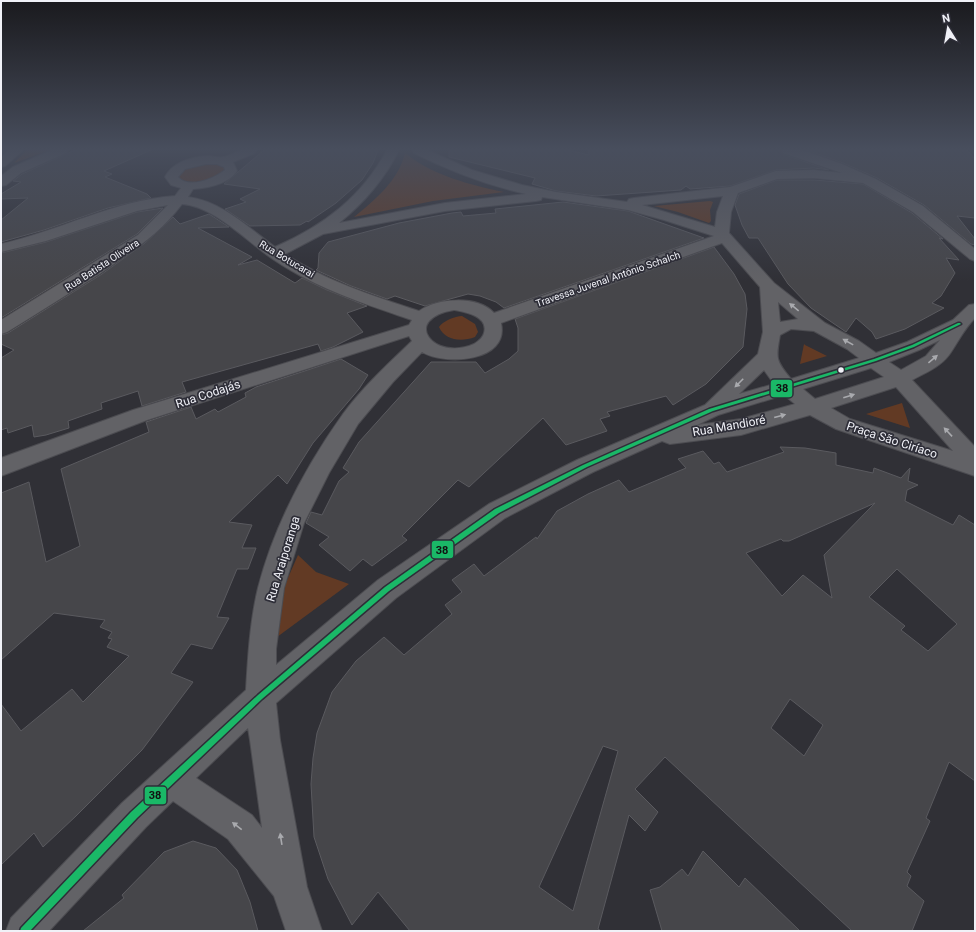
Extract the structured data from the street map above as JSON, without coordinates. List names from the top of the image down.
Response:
{
  "streets": {
    "street": [
      "Rua Botucarai",
      "Rua Batista Oliveira",
      "Travessa Juvenal Antônio Schalch",
      "Rua Codajás",
      "Rua Mandioré",
      "Praça São Ciríaco",
      "Rua Araiporanga"
    ]
  },
  "crossings": [
    ["Rua Botucarai", "Rua Batista Oliveira"],
    ["Rua Botucarai", "Travessa Juvenal Antônio Schalch"],
    ["Rua Botucarai", "Rua Codajás"],
    ["Rua Botucarai", "Rua Araiporanga"],
    ["Travessa Juvenal Antônio Schalch", "Rua Codajás"],
    ["Travessa Juvenal Antônio Schalch", "Rua Araiporanga"],
    ["Rua Codajás", "Rua Araiporanga"],
    ["Rua Mandioré", "Praça São Ciríaco"],
    ["Rua Mandioré", "Rua Araiporanga"]
  ],
  "one_way": ["Rua Araiporanga"],
  "lines": ["transit line 38"],
  "north": "top"
}
